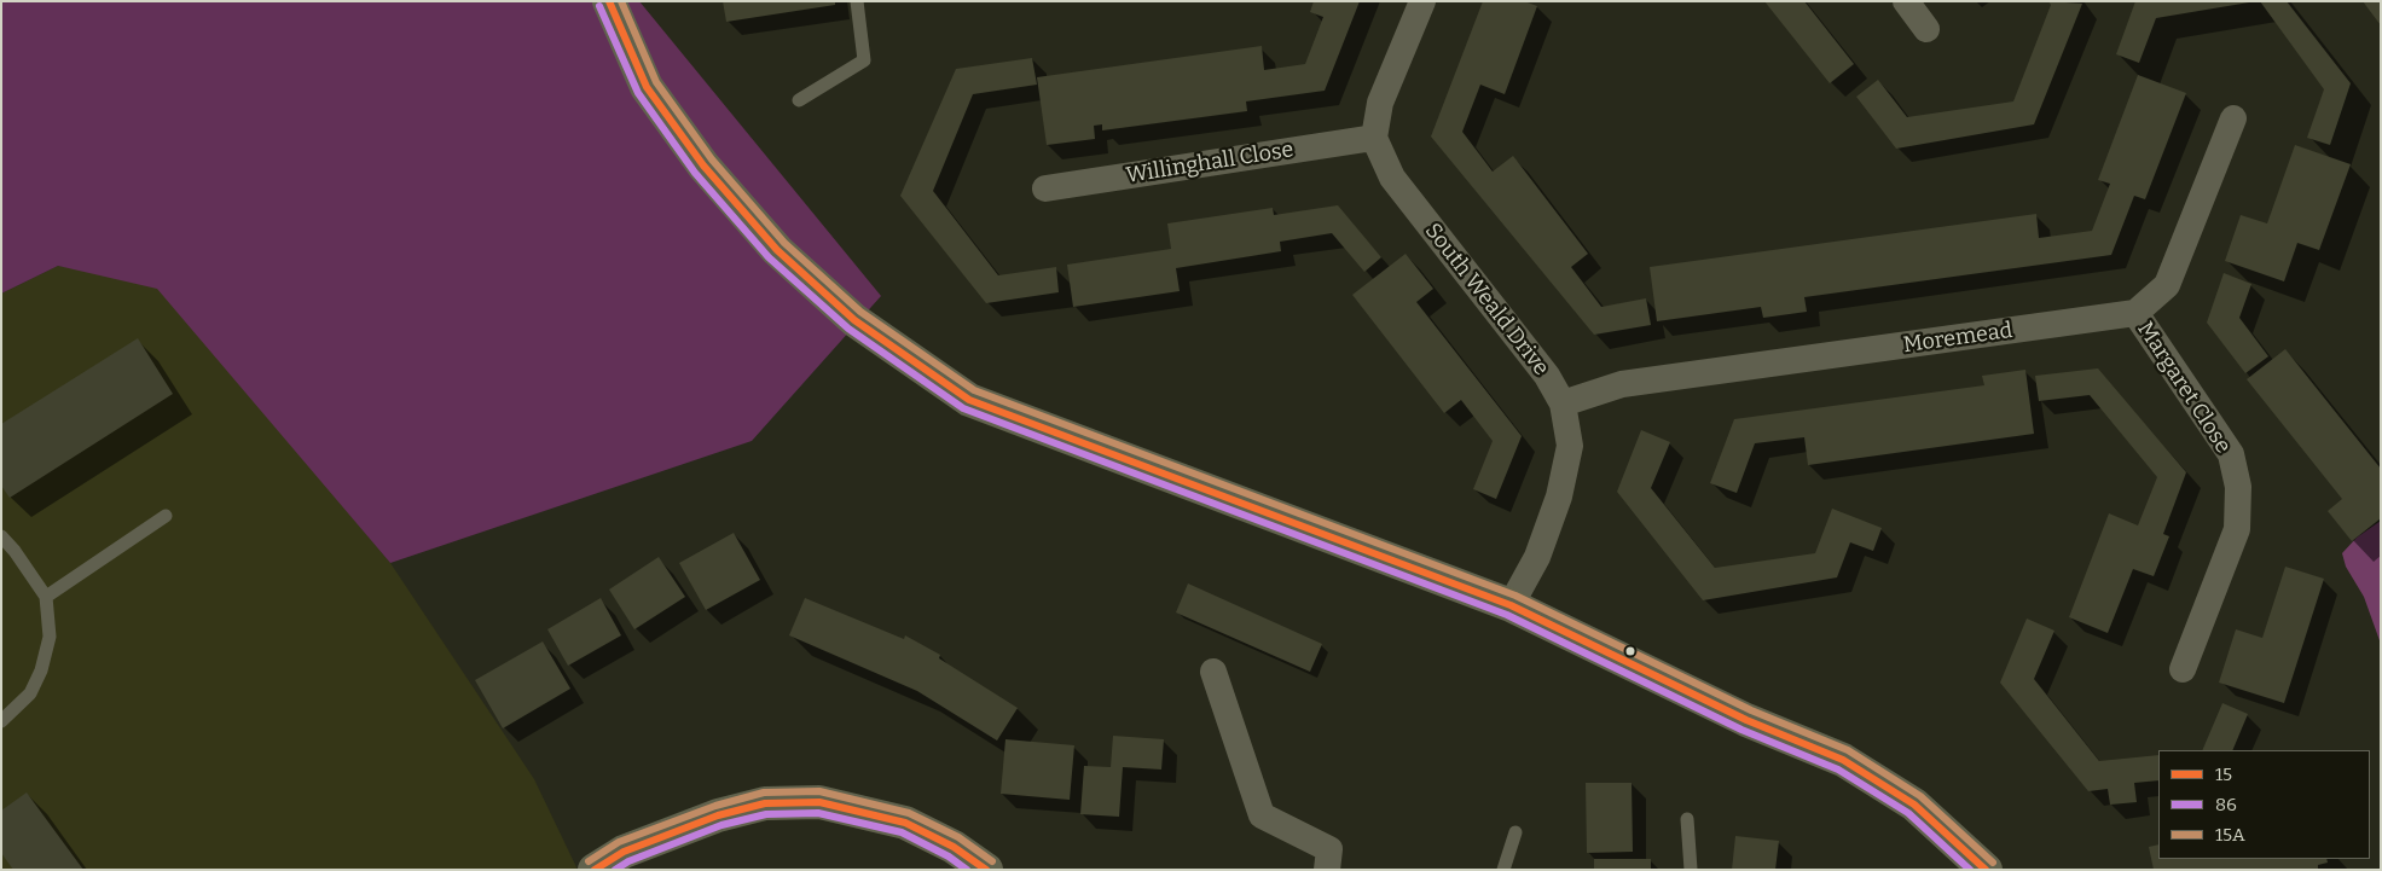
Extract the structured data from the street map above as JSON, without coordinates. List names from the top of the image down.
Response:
{
  "streets": {
    "street": [
      "Willinghall Close",
      "South Weald Drive",
      "Moremead",
      "Margaret Close"
    ]
  },
  "crossings": [
    ["Willinghall Close", "South Weald Drive"],
    ["South Weald Drive", "Moremead"],
    ["Moremead", "Margaret Close"]
  ],
  "lines": ["transit line 15", "transit line 15A", "transit line 86"],
  "legend": ["15", "86", "15A"]
}
